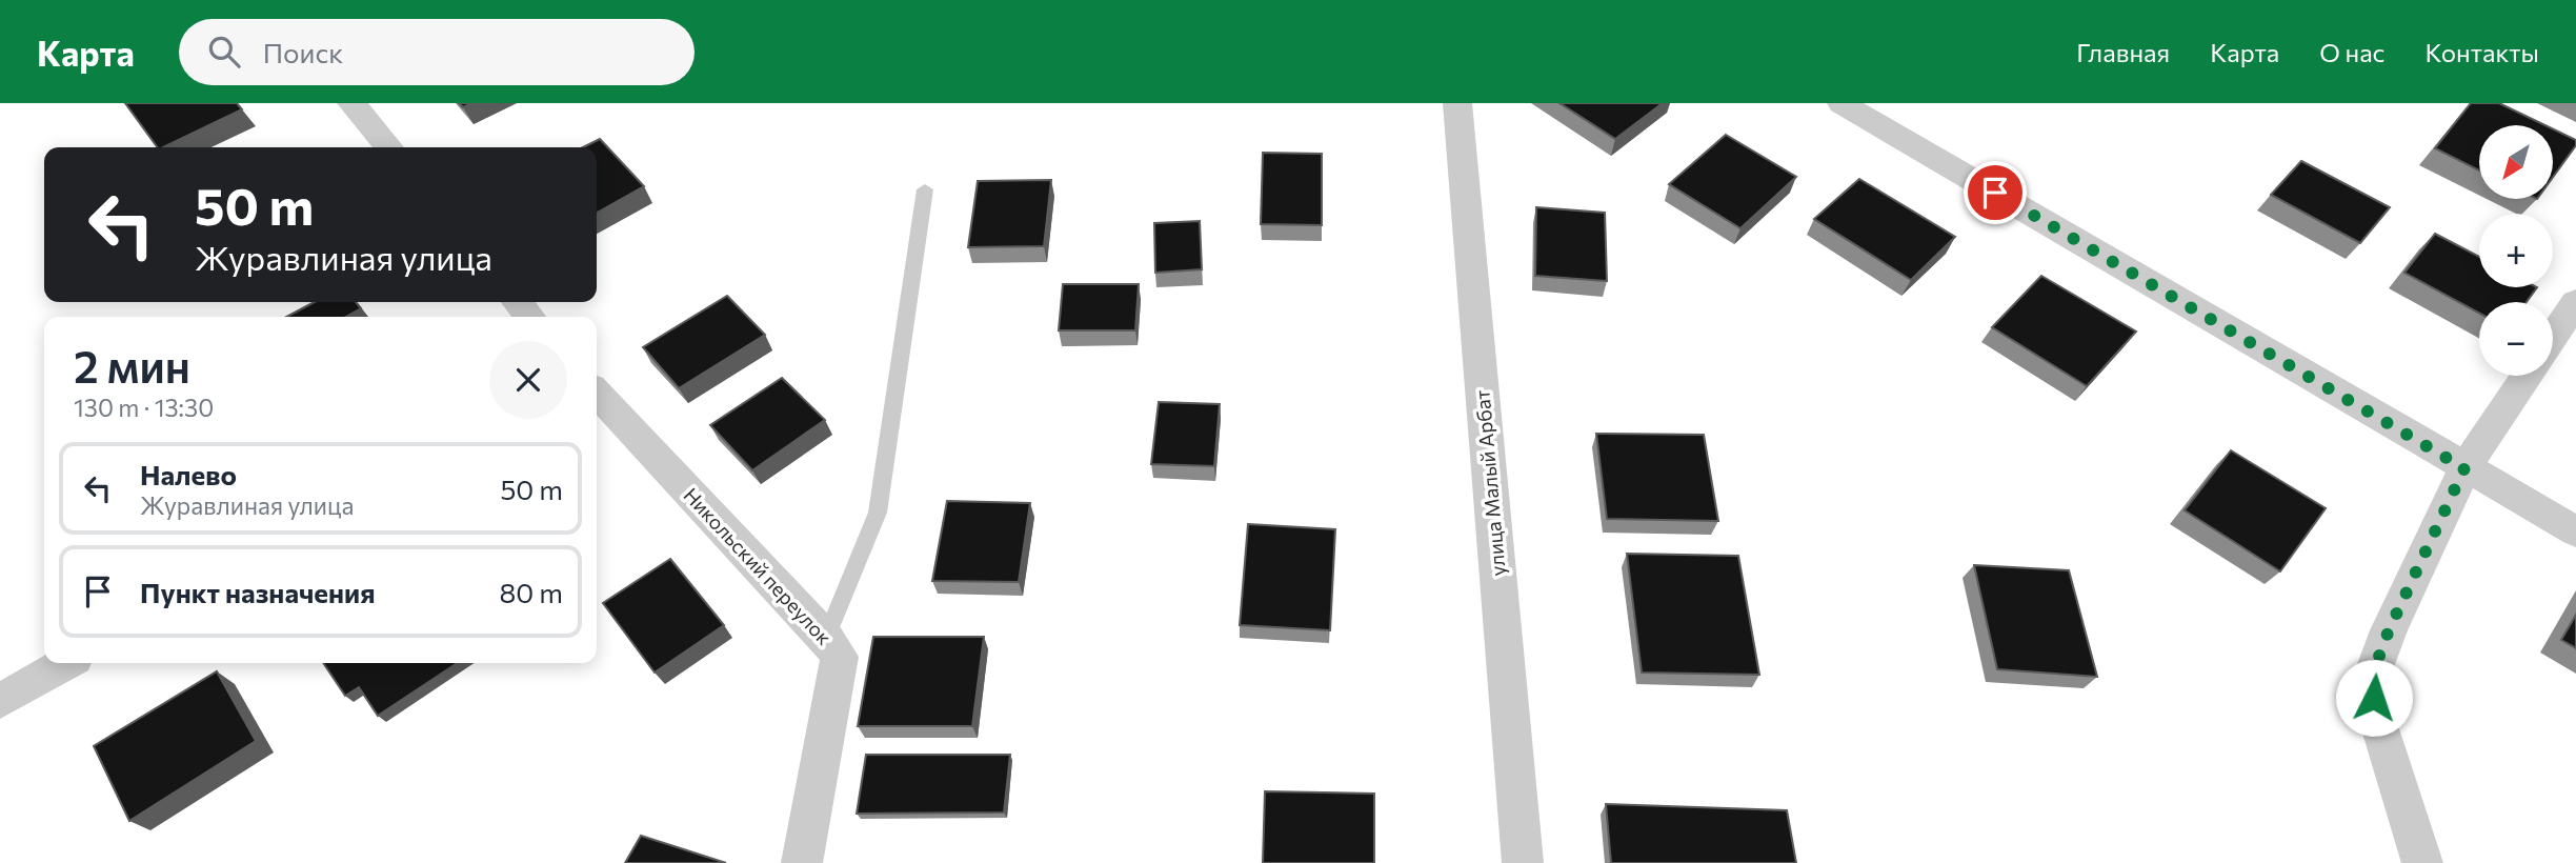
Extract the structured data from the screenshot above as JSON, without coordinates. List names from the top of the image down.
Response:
{
  "streets": {
    "street": ["улица Малый Арбат", "Никольский переулок"]
  },
  "north": "bottom left",
  "page": {
    "header": "Карта",
    "search": "Поиск",
    "nav": [
      "Главная",
      "Карта",
      "О нас",
      "Контакты"
    ],
    "map_buttons": ["+", "−"],
    "turn": ["50 m", "Журавлиная улица"],
    "heading": ["2 мин", "130 m · 13:30"],
    "list": [
      {
        "name": "Налево",
        "note": "Журавлиная улица",
        "value": "50 m"
      },
      {
        "name": "Пункт назначения",
        "value": "80 m"
      }
    ]
  }
}
